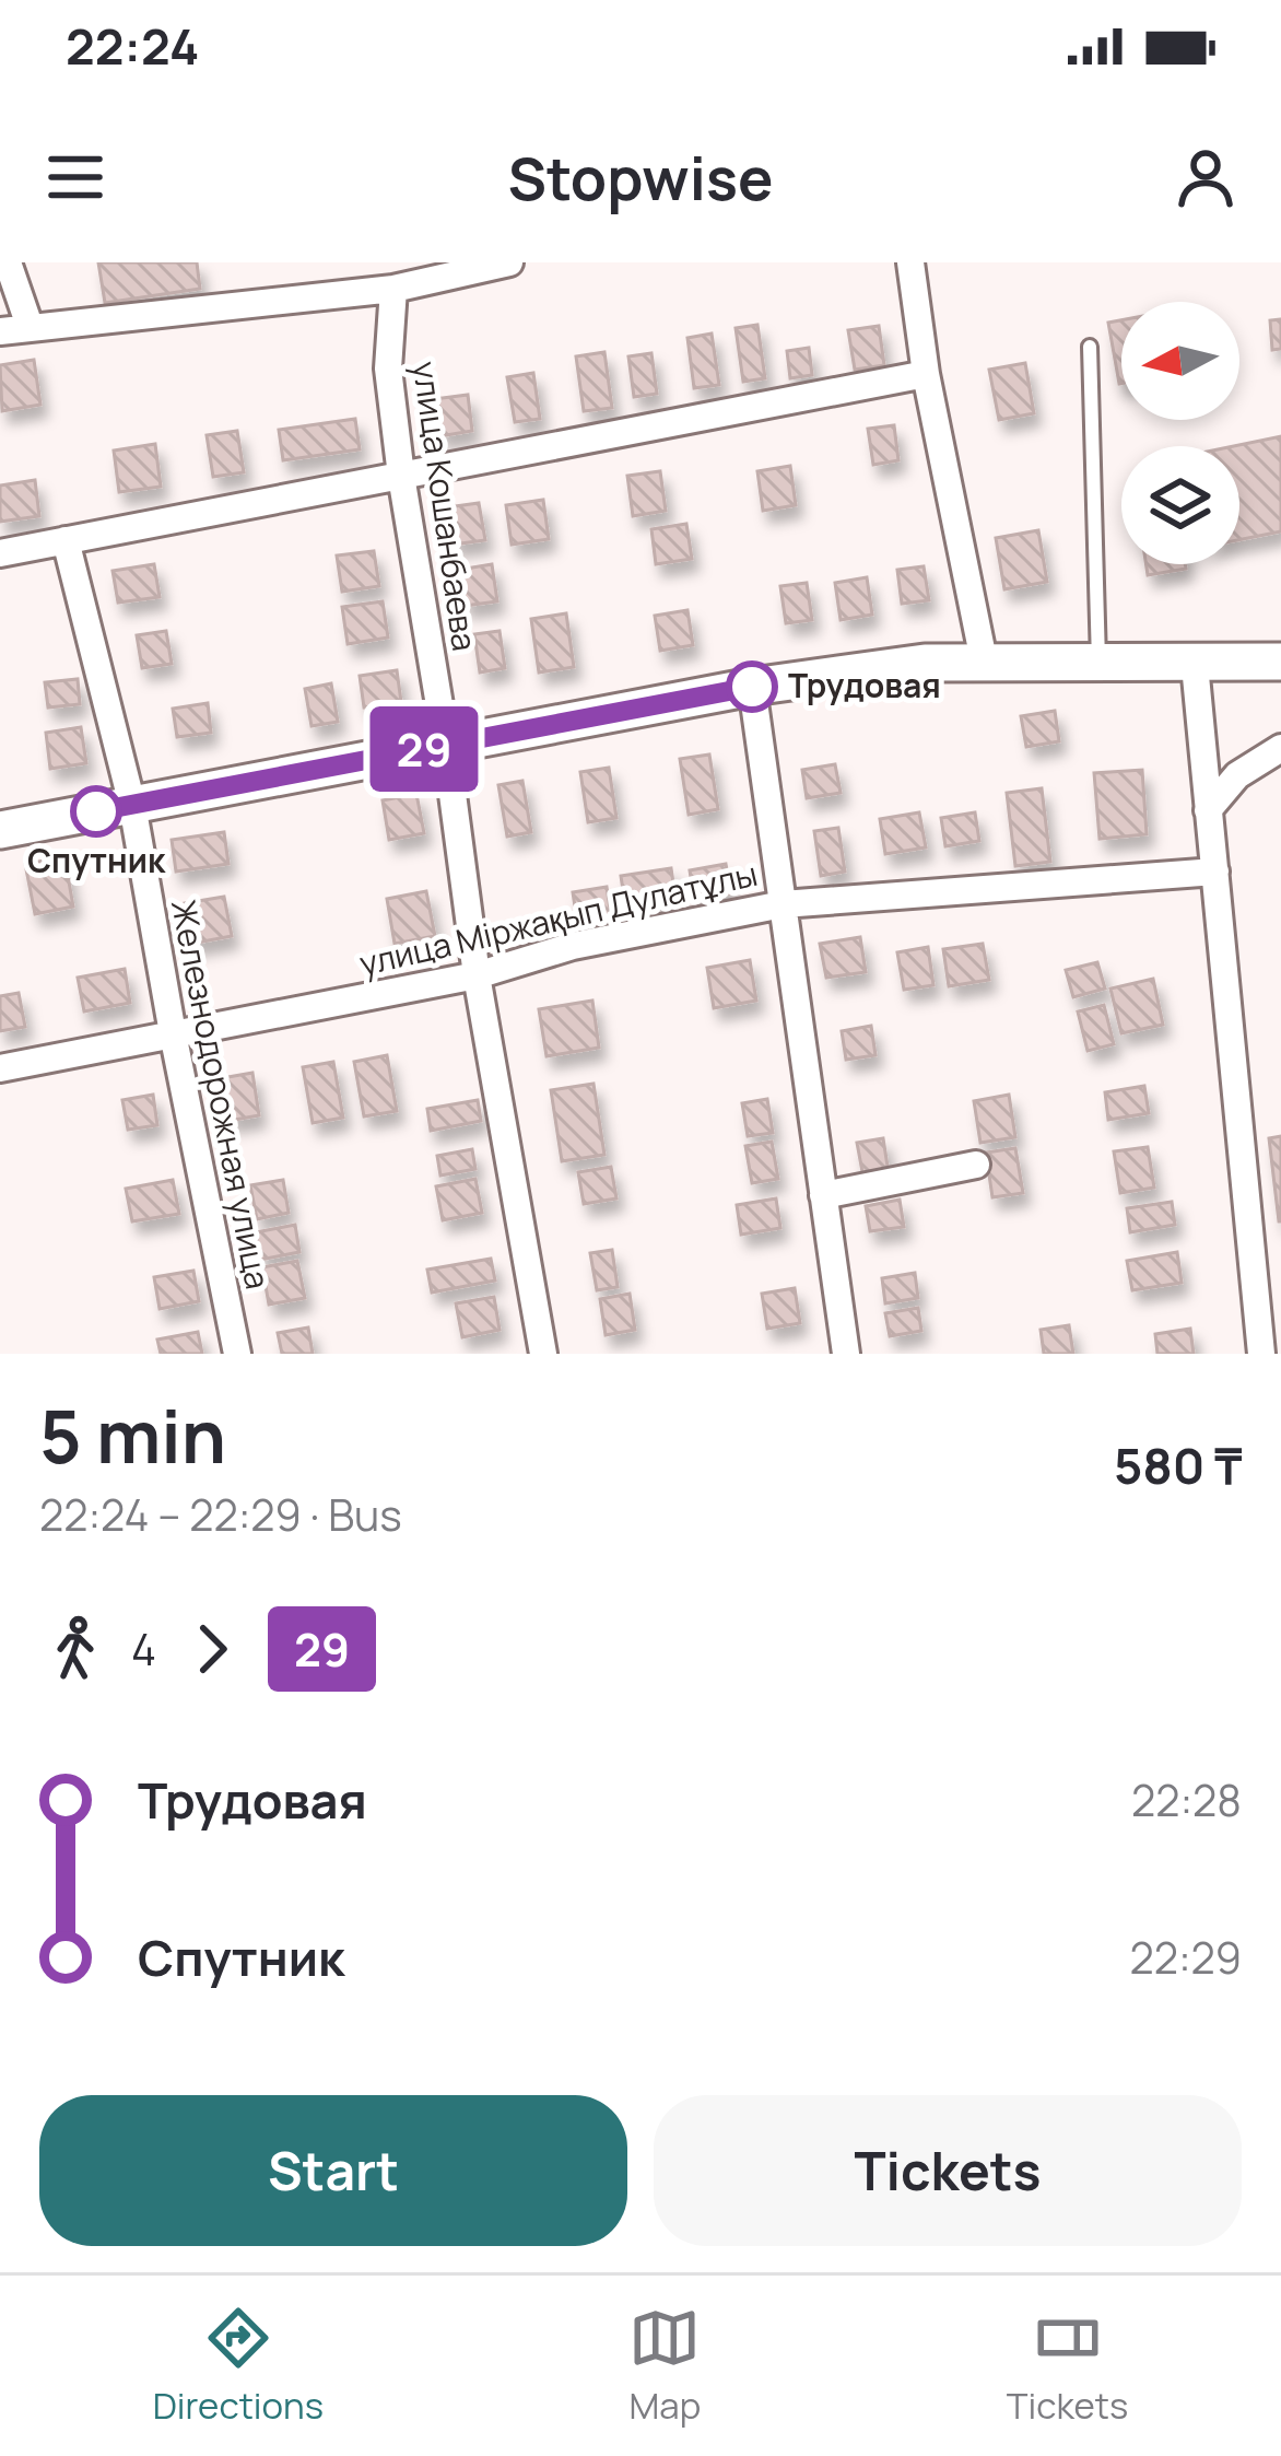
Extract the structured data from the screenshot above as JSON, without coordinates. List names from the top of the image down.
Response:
{
  "streets": {
    "street": ["улица Кошанбаева", "улица Міржақып Дулатұлы", "Железнодорожная улица"]
  },
  "crossings": [
    ["улица Кошанбаева", "улица Міржақып Дулатұлы"],
    ["улица Міржақып Дулатұлы", "Железнодорожная улица"]
  ],
  "places": ["Трудовая", "Спутник"],
  "lines": ["bus line 29"],
  "north": "left",
  "page": {
    "status": "22:24",
    "header": "Stopwise",
    "on_map": "29",
    "heading": ["5 min", "22:24 – 22:29 · Bus", "580 ₸"],
    "legs": ["4", "29"],
    "list": [
      {
        "name": "Трудовая",
        "value": "22:28"
      },
      {
        "name": "Спутник",
        "value": "22:29"
      }
    ],
    "buttons": ["Start", "Tickets"],
    "tabs": ["Directions", "Map", "Tickets"]
  }
}
